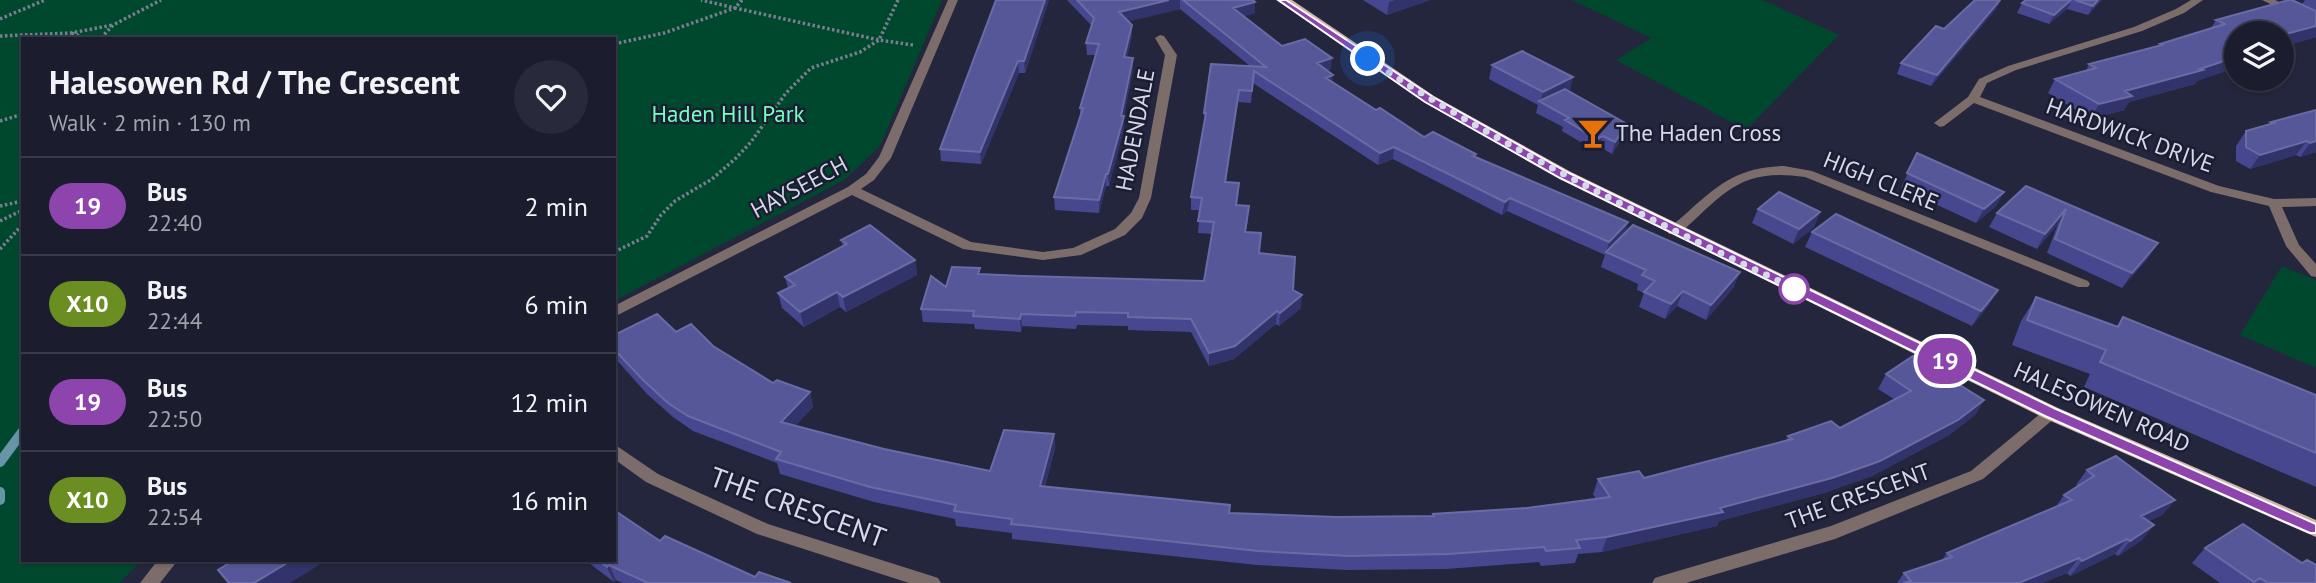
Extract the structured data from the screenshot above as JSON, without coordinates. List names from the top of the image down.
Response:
{
  "streets": {
    "main road": ["HALESOWEN ROAD"],
    "street": [
      "HADENDALE",
      "HARDWICK DRIVE",
      "HIGH CLERE",
      "HAYSEECH",
      "THE CRESCENT"
    ]
  },
  "crossings": [
    ["HADENDALE", "HAYSEECH"],
    ["HIGH CLERE", "HALESOWEN ROAD"],
    ["HALESOWEN ROAD", "THE CRESCENT"]
  ],
  "parks": ["Haden Hill Park"],
  "places": {
    "bar": ["The Haden Cross"]
  },
  "lines": ["bus line 19"],
  "page": {
    "on_map": "19",
    "heading": ["Halesowen Rd / The Crescent", "Walk · 2 min · 130 m"],
    "list": [
      {
        "mark": "19",
        "name": "Bus",
        "note": "22:40",
        "value": "2 min"
      },
      {
        "mark": "X10",
        "name": "Bus",
        "note": "22:44",
        "value": "6 min"
      },
      {
        "mark": "19",
        "name": "Bus",
        "note": "22:50",
        "value": "12 min"
      },
      {
        "mark": "X10",
        "name": "Bus",
        "note": "22:54",
        "value": "16 min"
      }
    ]
  }
}
